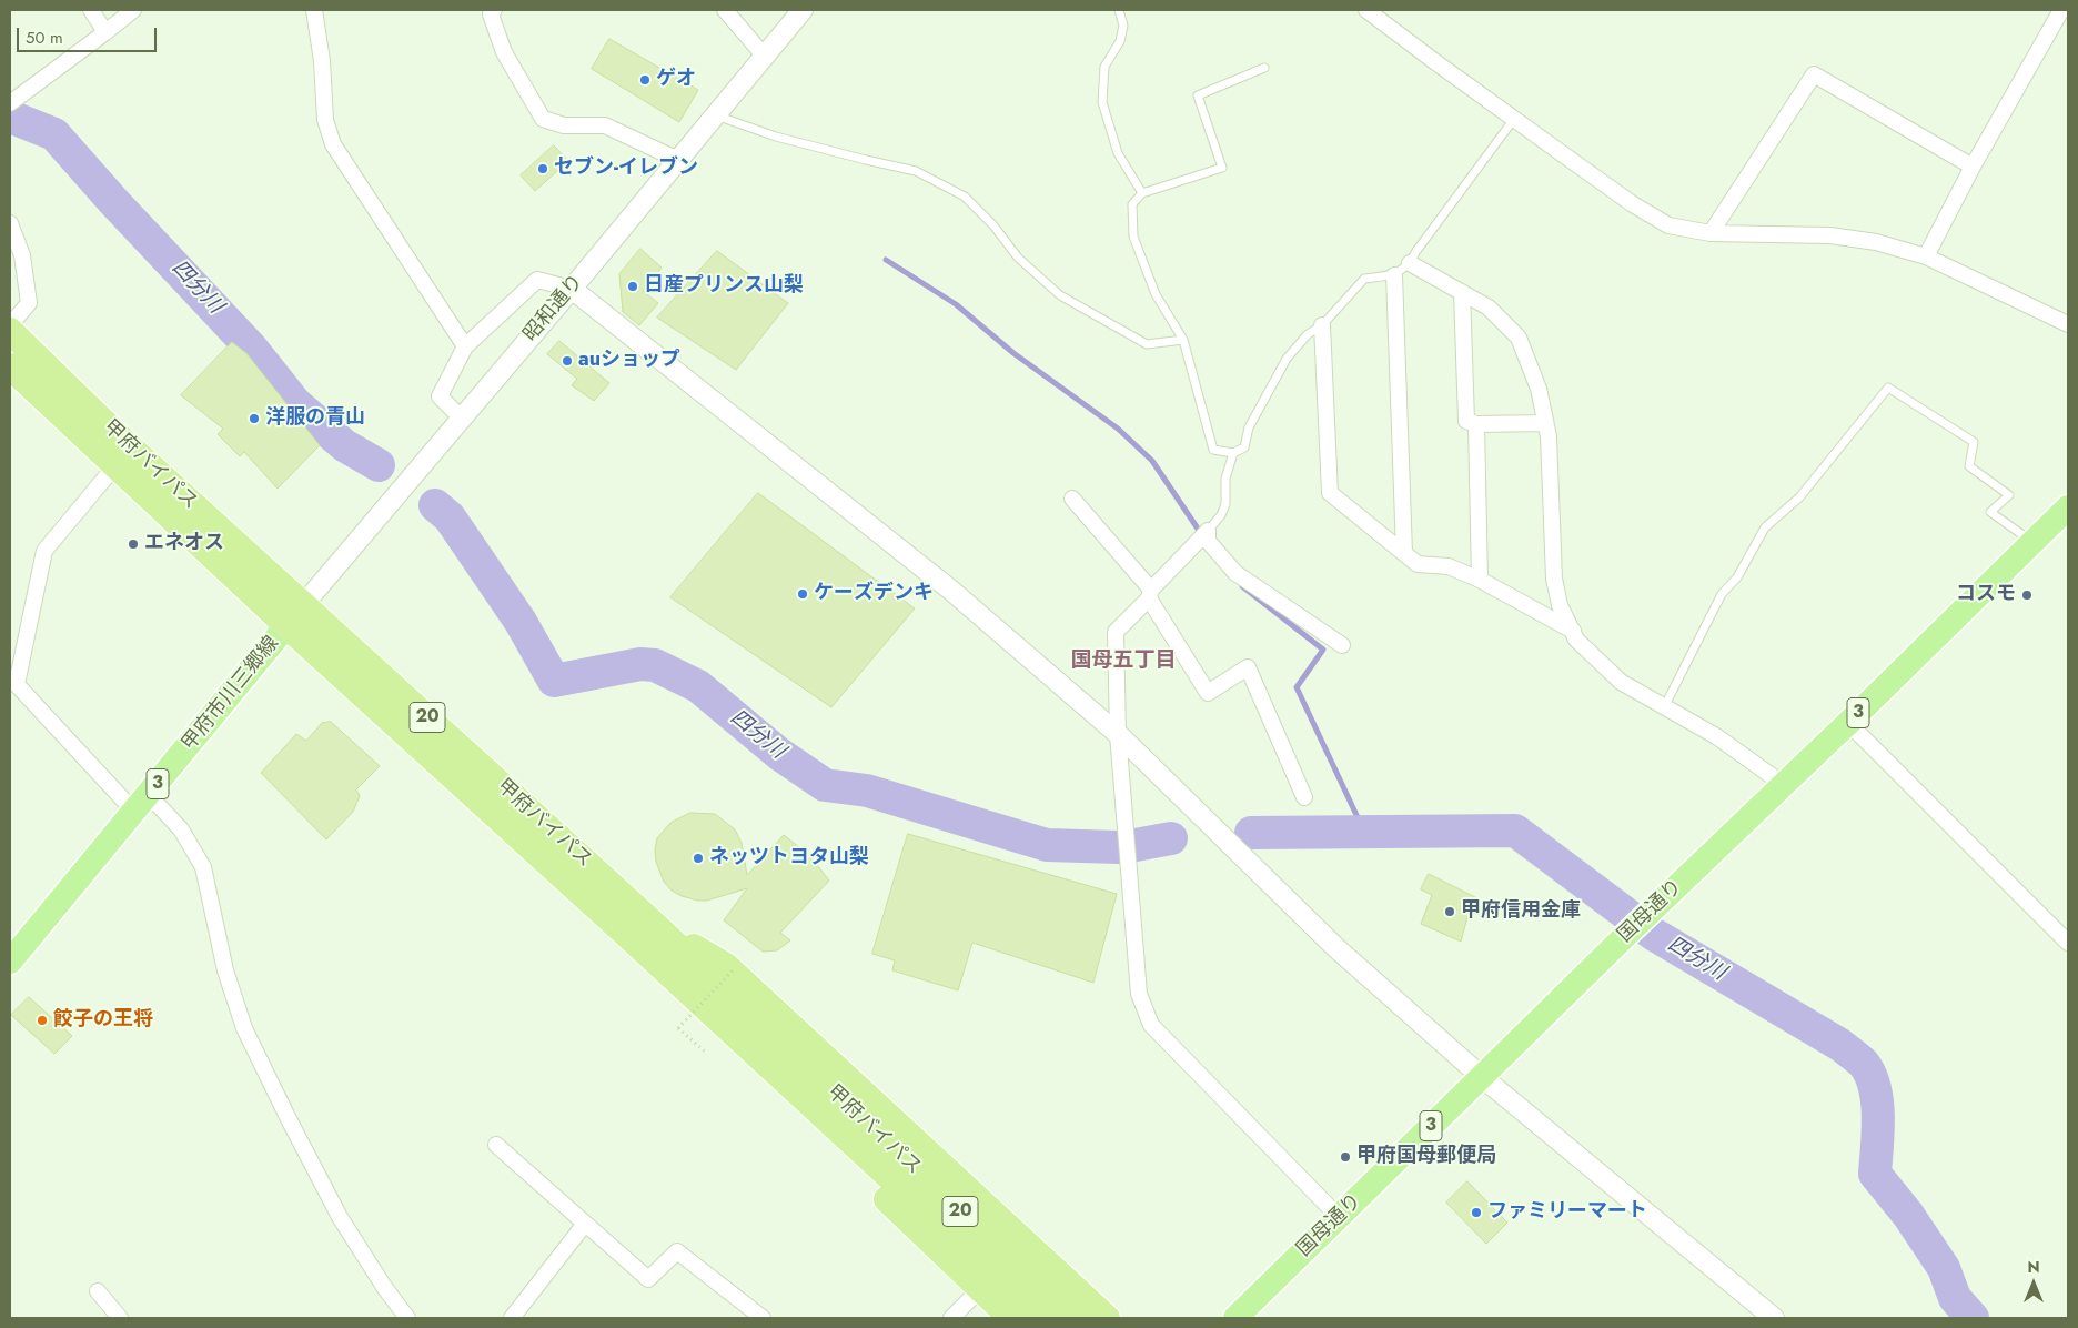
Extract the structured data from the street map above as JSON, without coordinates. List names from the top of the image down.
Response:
{
  "streets": {
    "highway": ["甲府バイパス", "20"],
    "main road": ["甲府市川三郷線", "3", "国母通り"],
    "street": ["昭和通り"]
  },
  "crossings": [
    ["昭和通り", "甲府バイパス"],
    ["昭和通り", "甲府市川三郷線"],
    ["甲府バイパス", "甲府市川三郷線"]
  ],
  "districts": ["国母五丁目"],
  "water": ["四分川"],
  "places": [
    "ゲオ",
    "セブン-イレブン",
    "日産プリンス山梨",
    "auショップ",
    "洋服の青山",
    "エネオス",
    "ケーズデンキ",
    "コスモ",
    "ネッツトヨタ山梨",
    "甲府信用金庫",
    "餃子の王将",
    "甲府国母郵便局",
    "ファミリーマート"
  ],
  "scale_bar": "50 m",
  "north": "top"
}
